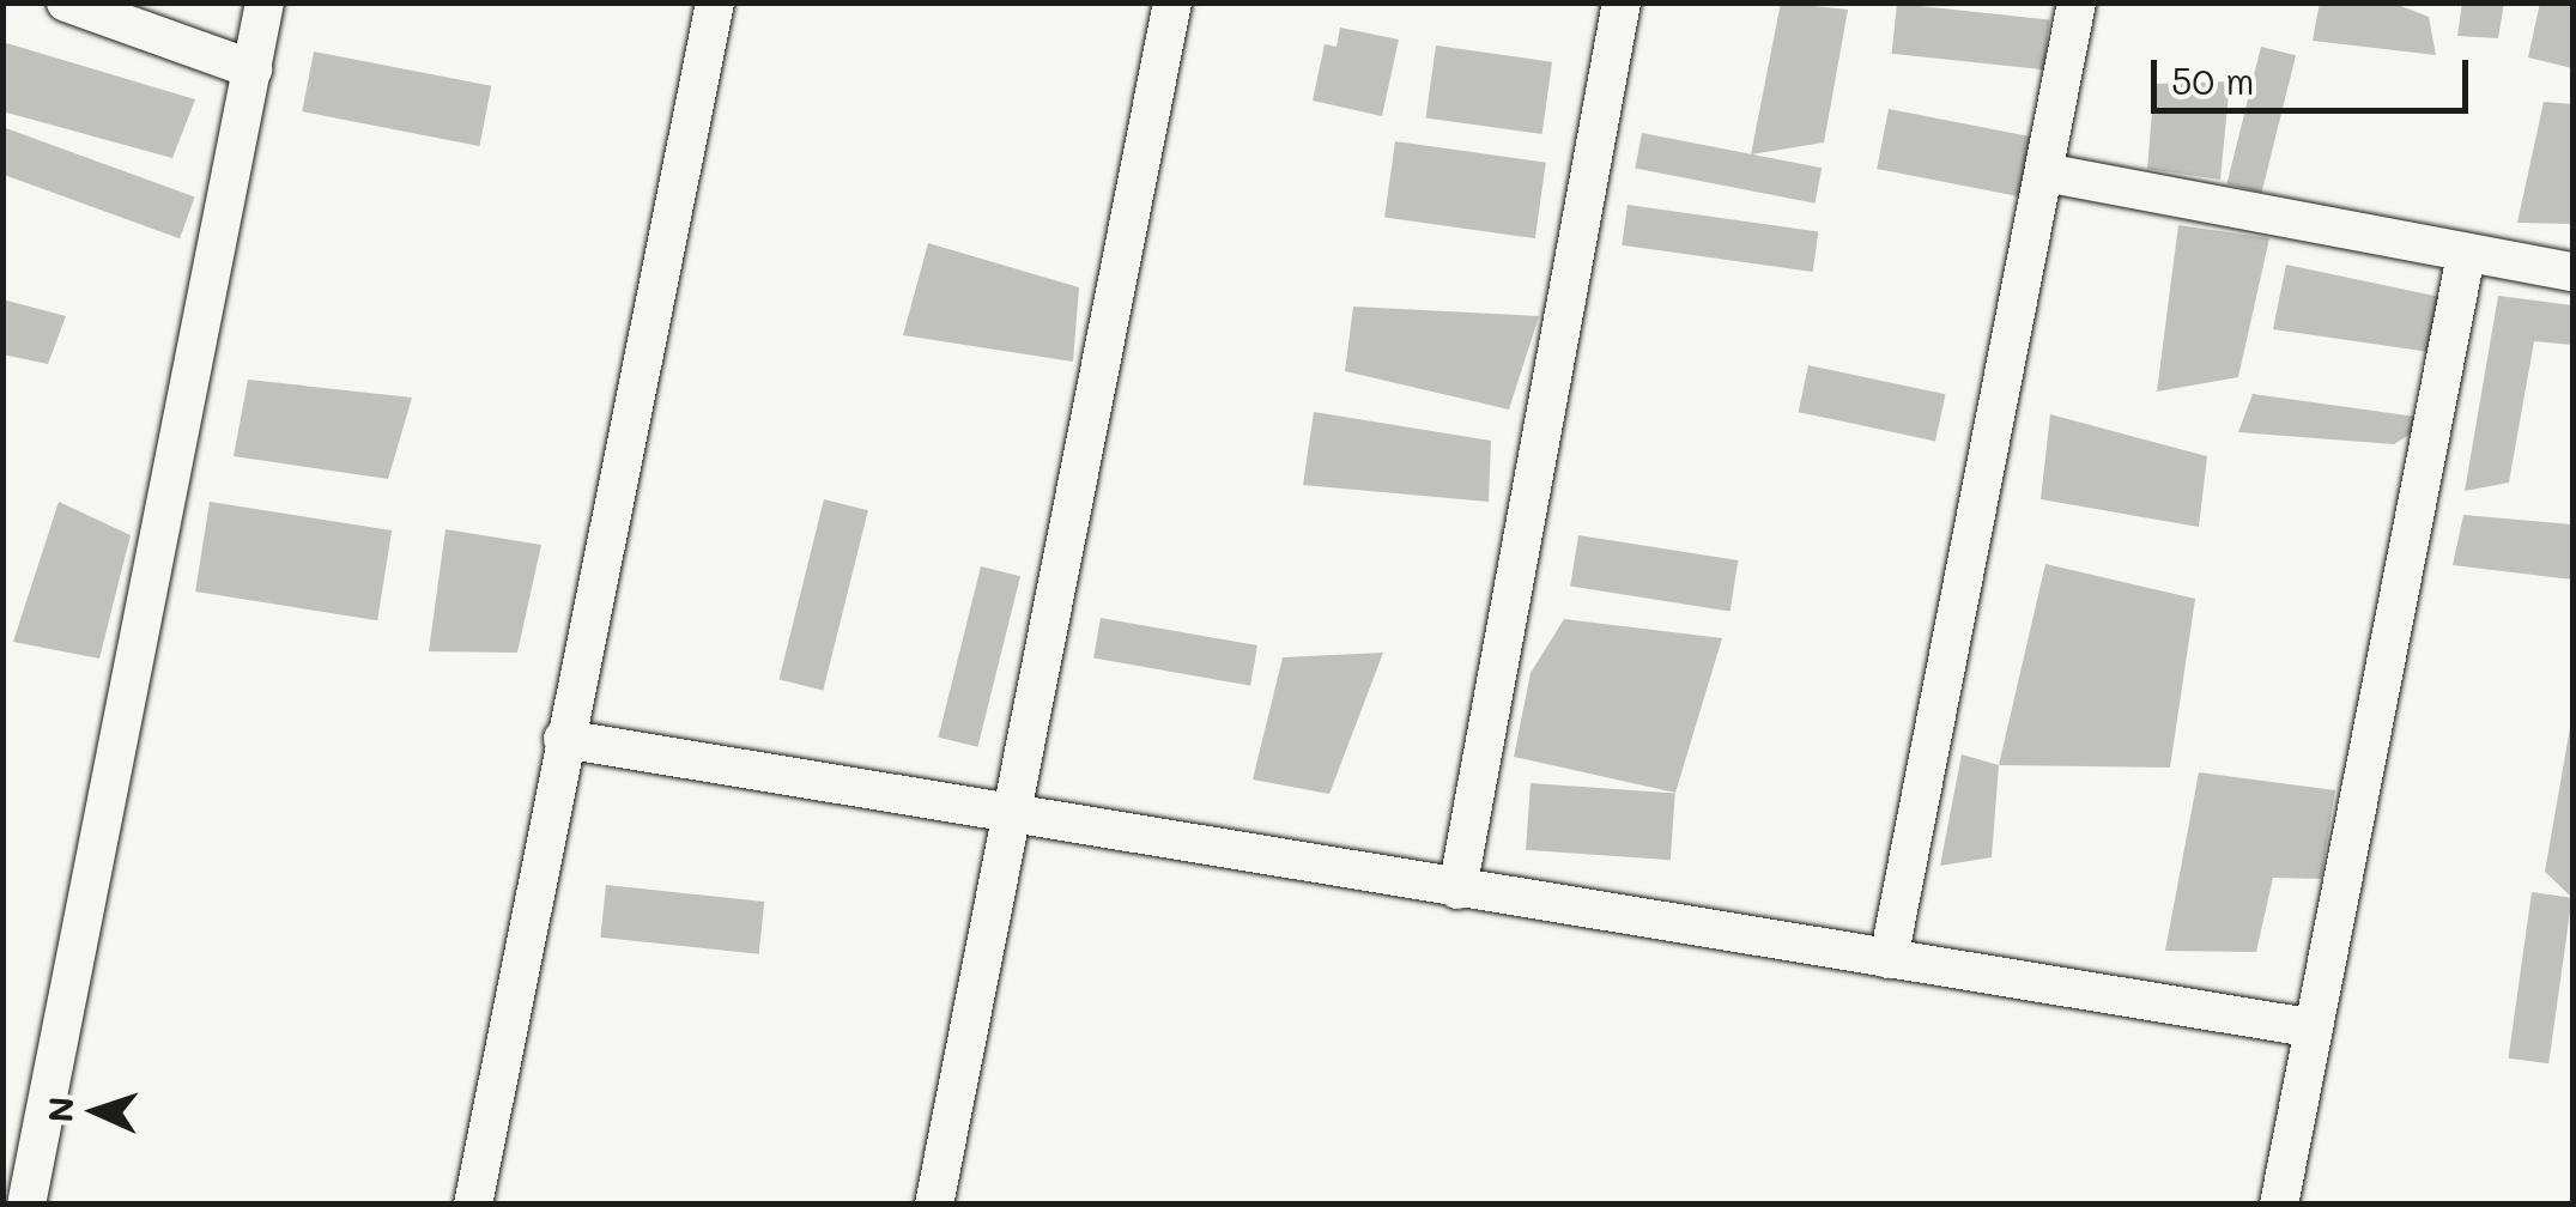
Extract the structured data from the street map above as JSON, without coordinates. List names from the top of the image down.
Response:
{
  "scale_bar": "50 m",
  "north": "left"
}
